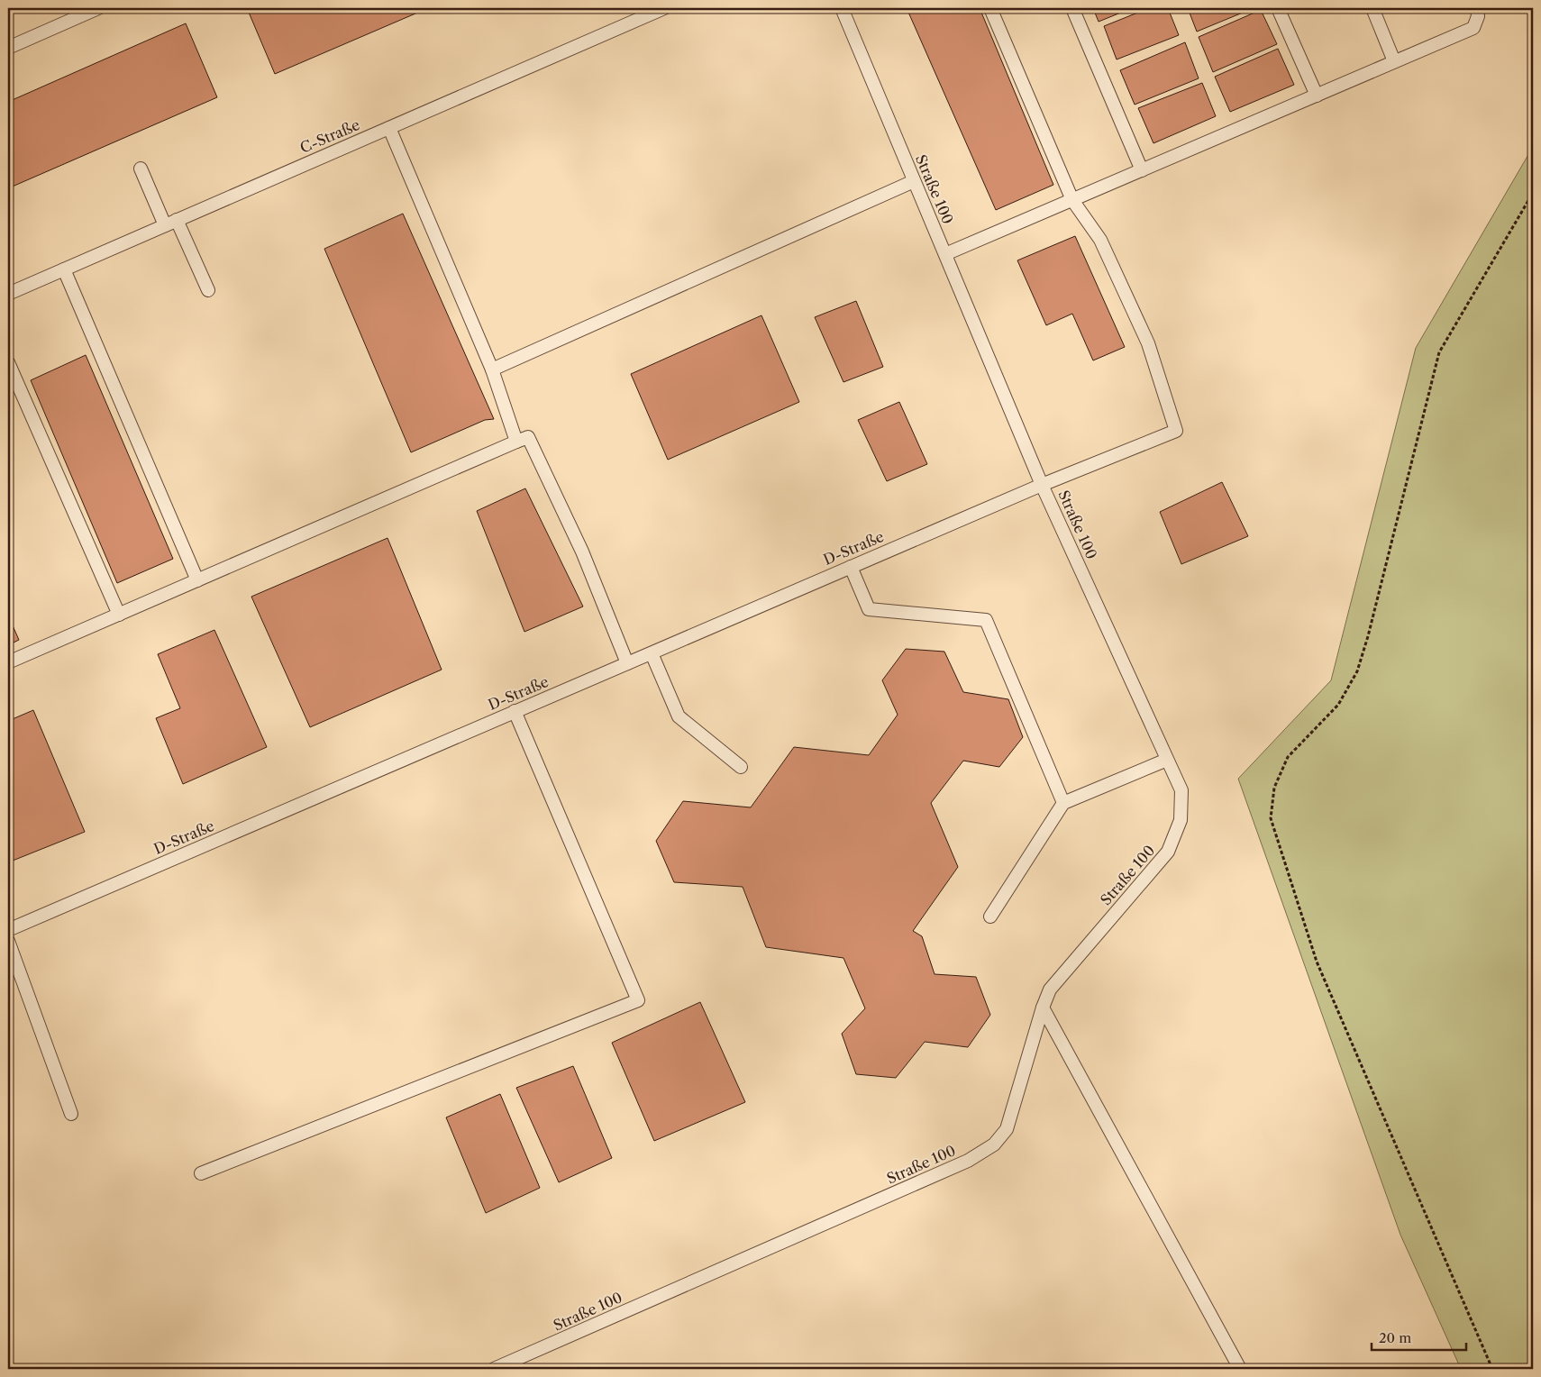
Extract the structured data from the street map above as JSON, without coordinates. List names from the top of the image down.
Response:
{
  "streets": {
    "lane": ["C-Straße", "Straße 100", "D-Straße"]
  },
  "crossings": [
    ["Straße 100", "D-Straße"]
  ],
  "scale_bar": "20 m"
}
